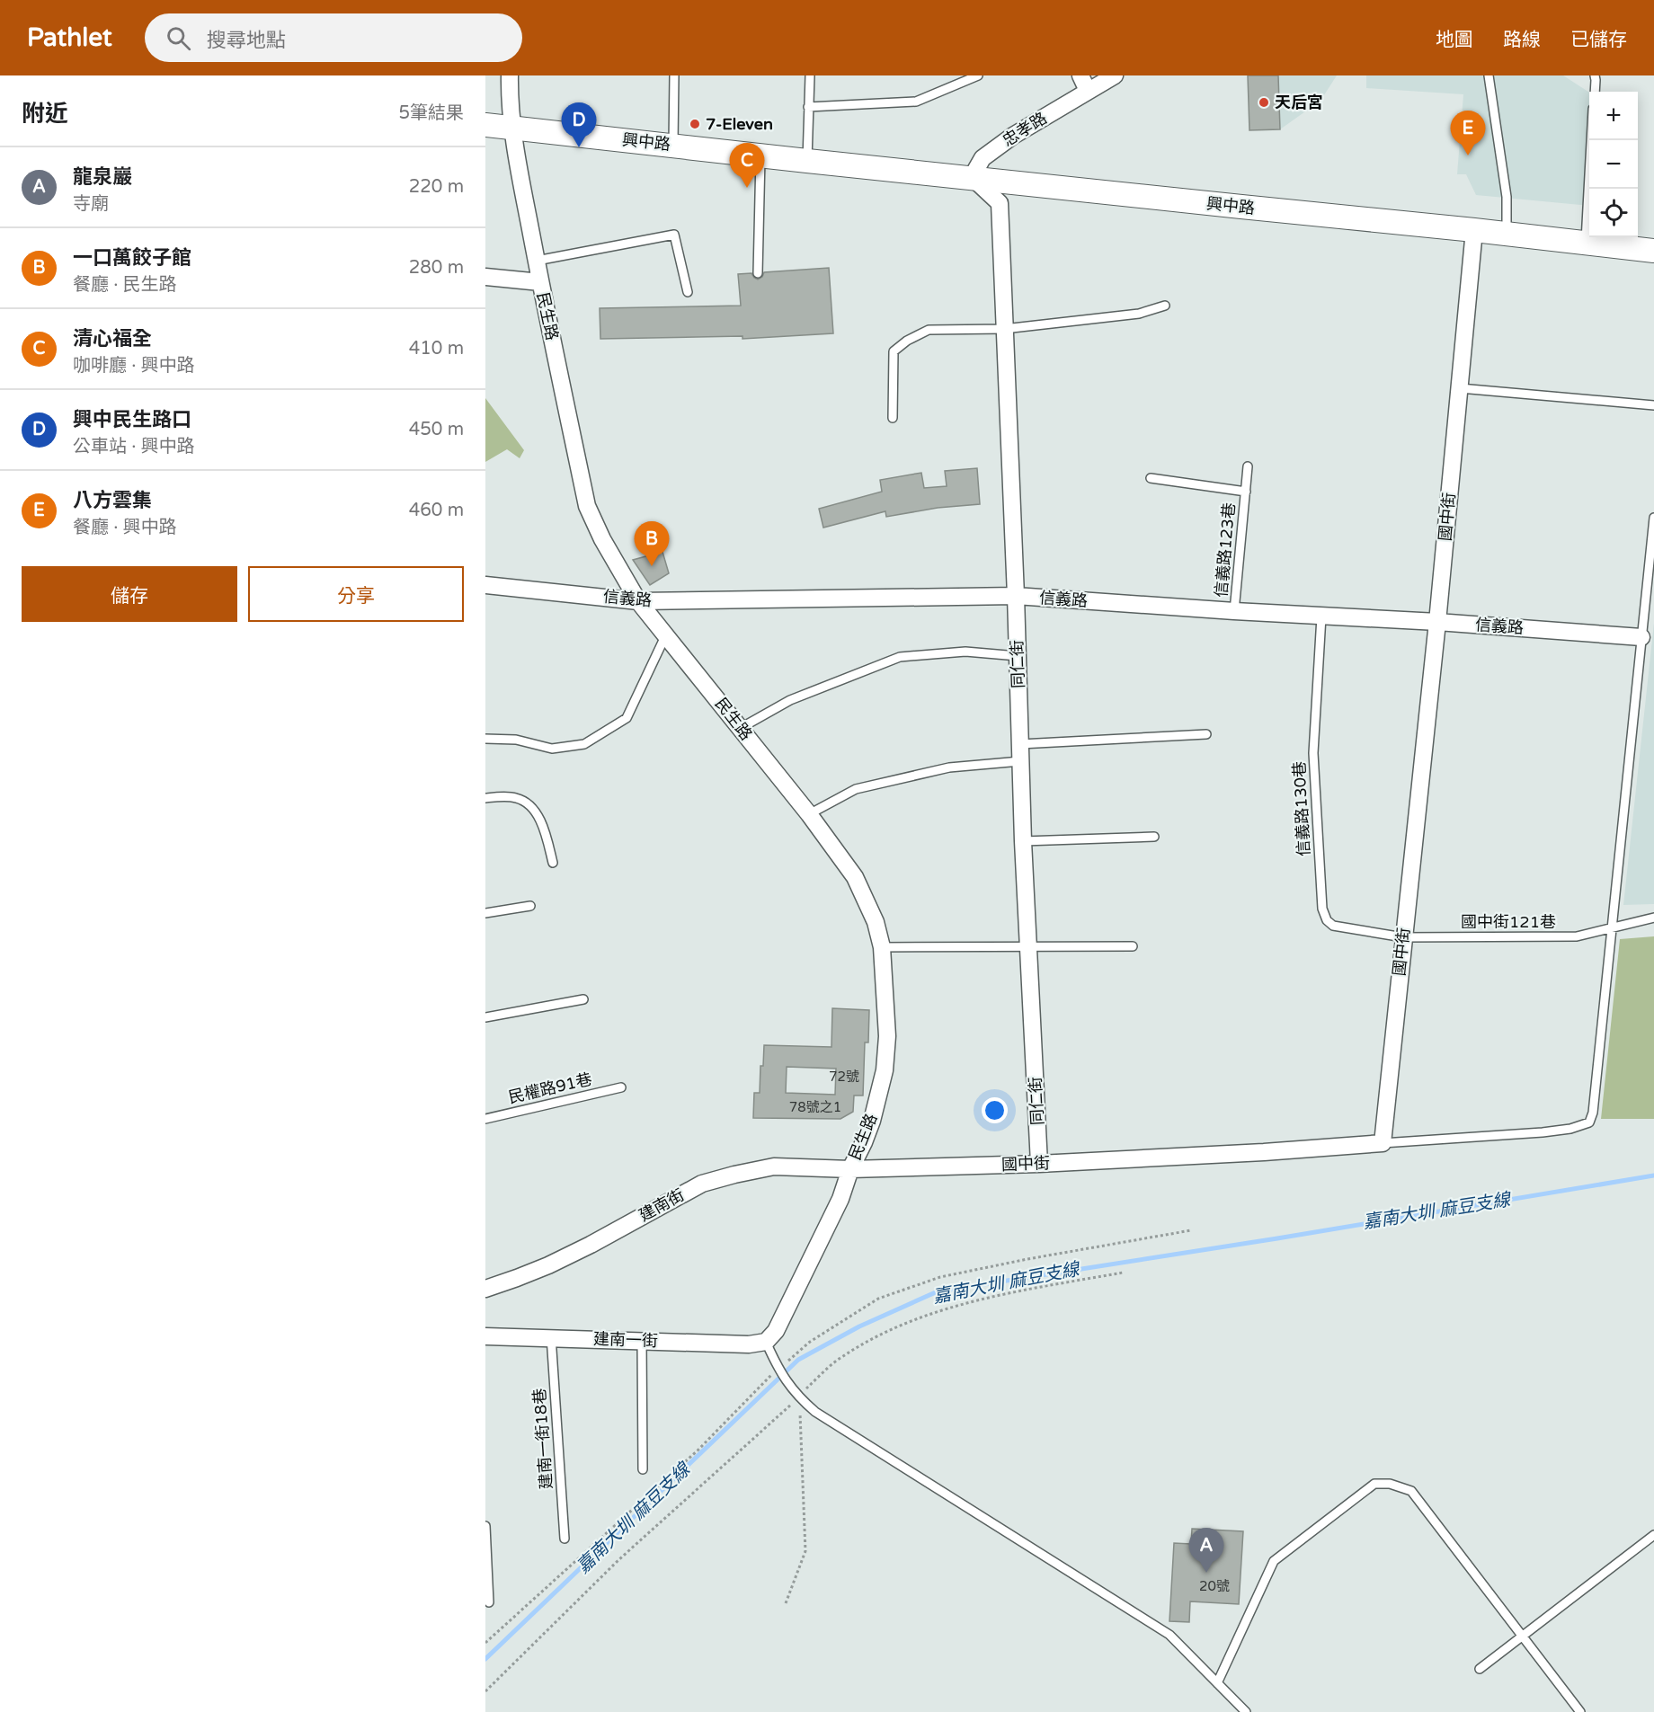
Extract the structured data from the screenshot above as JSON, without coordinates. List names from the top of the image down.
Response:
{
  "streets": {
    "main road": ["興中路"],
    "street": [
      "忠孝路",
      "民生路",
      "國中街",
      "信義路",
      "同仁街",
      "建南街",
      "建南一街"
    ],
    "lane": [
      "信義路123巷",
      "信義路130巷",
      "國中街121巷",
      "民權路91巷",
      "建南一街18巷"
    ]
  },
  "crossings": [
    ["忠孝路", "興中路"],
    ["忠孝路", "同仁街"],
    ["興中路", "民生路"],
    ["興中路", "國中街"],
    ["興中路", "同仁街"],
    ["民生路", "國中街"],
    ["民生路", "信義路"],
    ["民生路", "建南街"],
    ["民生路", "建南一街"],
    ["國中街", "信義路"],
    ["國中街", "同仁街"],
    ["國中街", "信義路130巷"],
    ["國中街", "國中街121巷"],
    ["國中街", "建南街"],
    ["信義路123巷", "信義路"],
    ["信義路", "同仁街"],
    ["信義路", "信義路130巷"],
    ["信義路130巷", "國中街121巷"],
    ["建南一街", "建南一街18巷"]
  ],
  "water": ["嘉南大圳 麻豆支線"],
  "places": ["天后宮", "7-Eleven"],
  "house_numbers": ["72號", "78號之1", "20號"],
  "page": {
    "header": "Pathlet",
    "search": "搜尋地點",
    "nav": ["地圖", "路線", "已儲存"],
    "heading": ["附近", "5筆結果"],
    "map_buttons": ["+", "−"],
    "pins": [
      "D",
      "E",
      "C",
      "B",
      "A"
    ],
    "list": [
      {
        "mark": "A",
        "name": "龍泉巖",
        "note": "寺廟",
        "value": "220 m"
      },
      {
        "mark": "B",
        "name": "一口萬餃子館",
        "note": "餐廳 · 民生路",
        "value": "280 m"
      },
      {
        "mark": "C",
        "name": "清心福全",
        "note": "咖啡廳 · 興中路",
        "value": "410 m"
      },
      {
        "mark": "D",
        "name": "興中民生路口",
        "note": "公車站 · 興中路",
        "value": "450 m"
      },
      {
        "mark": "E",
        "name": "八方雲集",
        "note": "餐廳 · 興中路",
        "value": "460 m"
      }
    ],
    "buttons": ["儲存", "分享"]
  }
}
